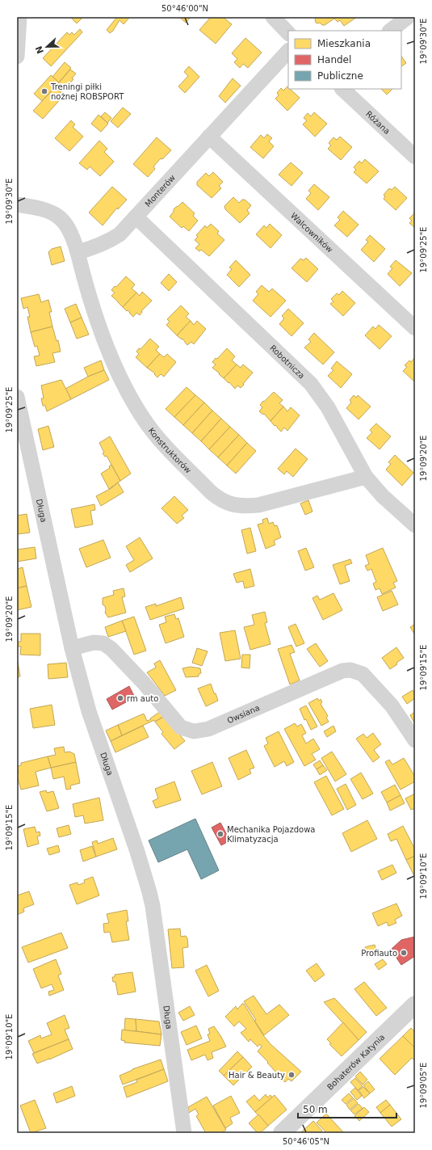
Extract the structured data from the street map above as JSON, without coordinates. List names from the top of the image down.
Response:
{
  "streets": {
    "street": [
      "Różana",
      "Monterów",
      "Walcowników",
      "Robotnicza",
      "Konstruktorów",
      "Długa",
      "Owsiana",
      "Bohaterów Katynia"
    ]
  },
  "crossings": [
    ["Monterów", "Walcowników"],
    ["Monterów", "Robotnicza"],
    ["Monterów", "Konstruktorów"],
    ["Robotnicza", "Konstruktorów"],
    ["Długa", "Owsiana"]
  ],
  "places": [
    "Treningi piłki nożnej ROBSPORT",
    "rm auto",
    "Mechanika Pojazdowa Klimatyzacja",
    "Profiauto",
    "Hair & Beauty"
  ],
  "legend": ["Mieszkania", "Handel", "Publiczne"],
  "scale_bar": "50 m",
  "north": "left",
  "coordinates": [
    "50°46'00\"N",
    "19°09'30\"E",
    "19°09'25\"E",
    "19°09'20\"E",
    "19°09'15\"E",
    "19°09'10\"E",
    "19°09'05\"E",
    "50°46'05\"N"
  ]
}
